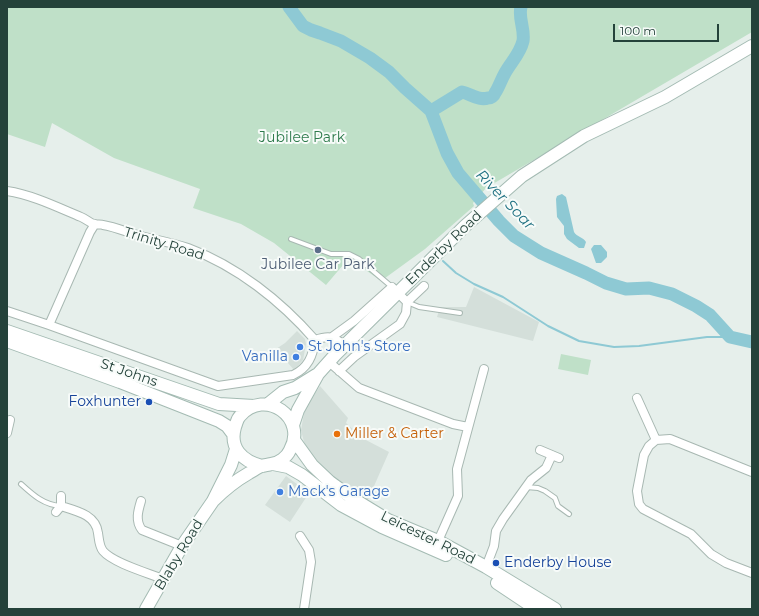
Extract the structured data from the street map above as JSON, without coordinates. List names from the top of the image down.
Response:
{
  "streets": {
    "main road": [
      "Enderby Road",
      "St Johns",
      "Leicester Road",
      "Blaby Road"
    ],
    "street": ["Trinity Road"]
  },
  "crossings": [
    ["Enderby Road", "St Johns"],
    ["Enderby Road", "Leicester Road"],
    ["Enderby Road", "Blaby Road"],
    ["St Johns", "Leicester Road"],
    ["St Johns", "Blaby Road"],
    ["Leicester Road", "Blaby Road"]
  ],
  "water": ["River Soar"],
  "parks": ["Jubilee Park"],
  "places": [
    "Jubilee Car Park",
    "St John's Store",
    "Vanilla",
    "Foxhunter",
    "Miller & Carter",
    "Mack's Garage",
    "Enderby House"
  ],
  "scale_bar": "100 m"
}
